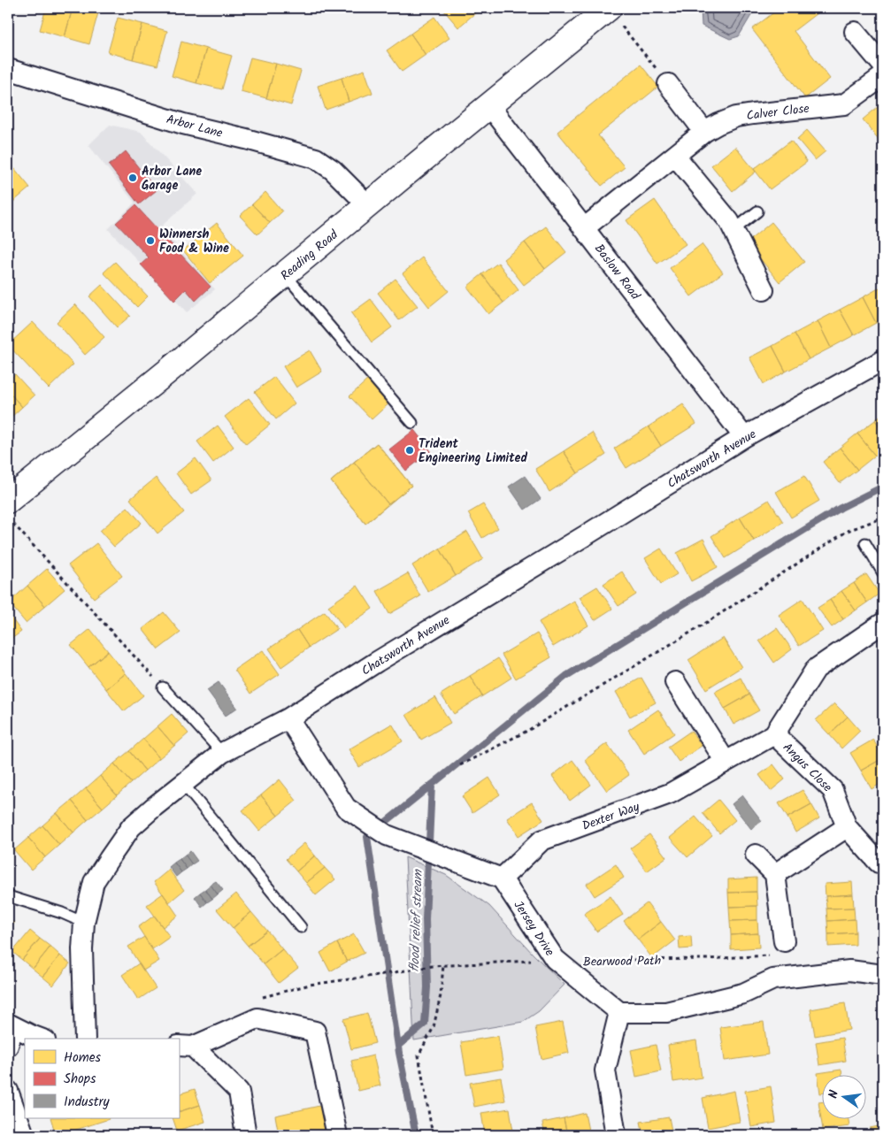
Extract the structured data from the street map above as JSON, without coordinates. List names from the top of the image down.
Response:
{
  "streets": {
    "main road": ["Reading Road"],
    "street": [
      "Calver Close",
      "Arbor Lane",
      "Baslow Road",
      "Chatsworth Avenue",
      "Angus Close",
      "Dexter Way",
      "Jersey Drive"
    ],
    "path": ["Bearwood Path"]
  },
  "crossings": [
    ["Calver Close", "Baslow Road"],
    ["Arbor Lane", "Reading Road"],
    ["Reading Road", "Baslow Road"],
    ["Baslow Road", "Chatsworth Avenue"],
    ["Angus Close", "Dexter Way"],
    ["Dexter Way", "Jersey Drive"],
    ["Jersey Drive", "Bearwood Path"]
  ],
  "water": ["flood relief stream"],
  "places": ["Arbor Lane Garage", "Winnersh Food & Wine", "Trident Engineering Limited"],
  "legend": ["Homes", "Shops", "Industry"],
  "north": "left"
}
